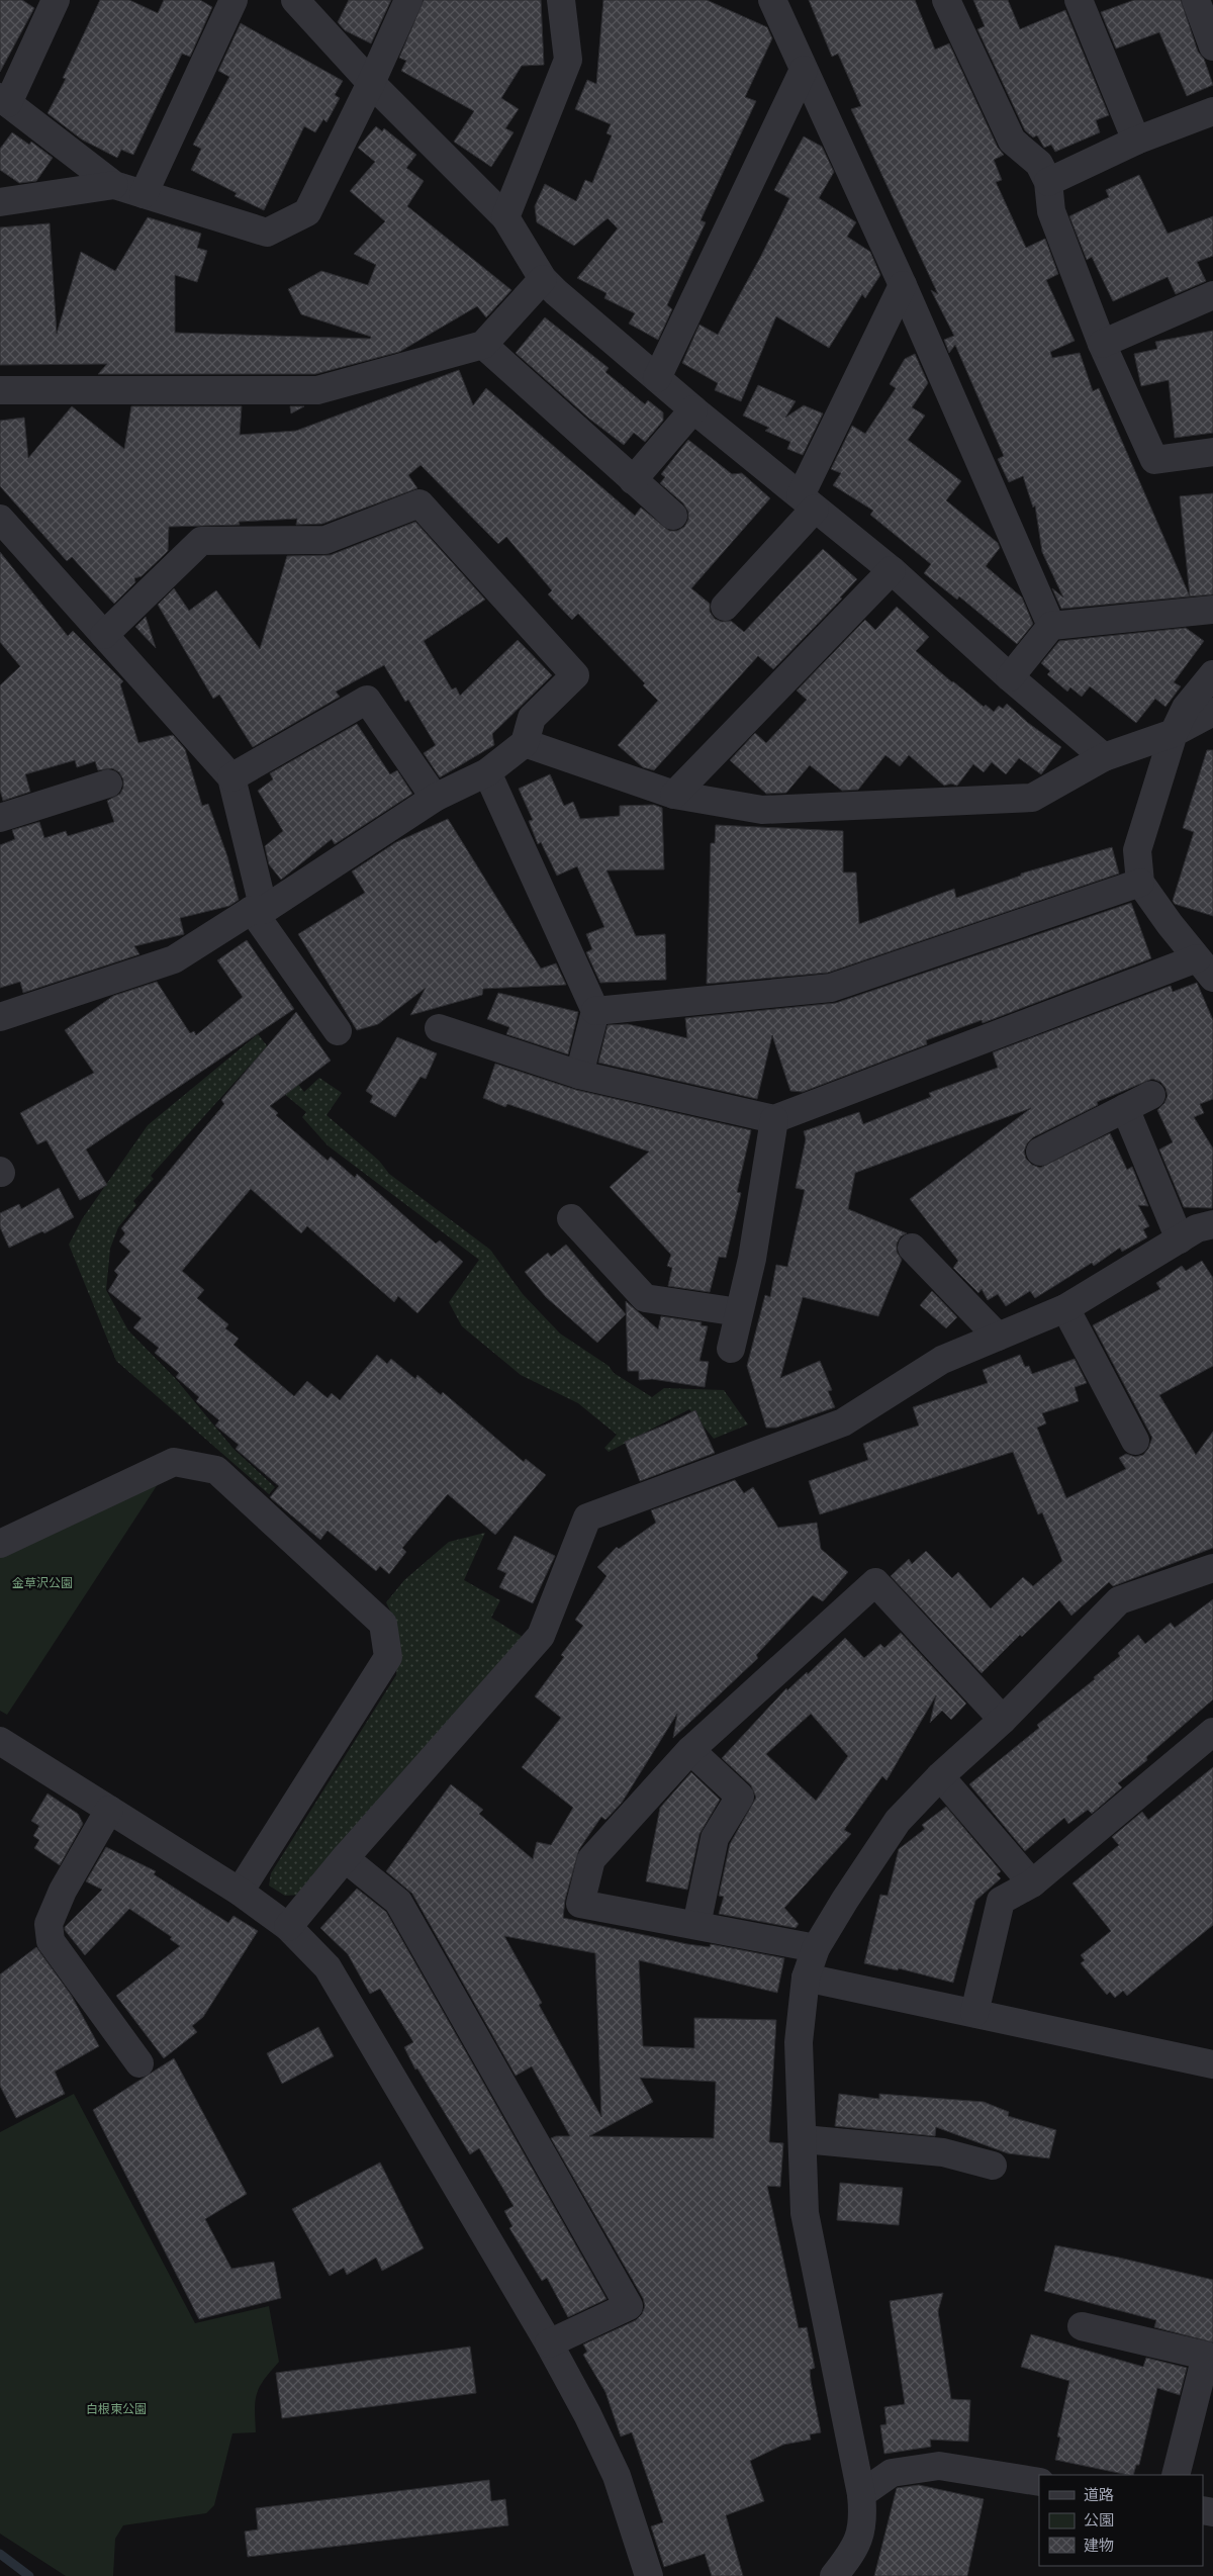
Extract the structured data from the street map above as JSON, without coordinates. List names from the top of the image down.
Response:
{
  "parks": ["金草沢公園", "白根東公園"],
  "legend": ["道路", "公園", "建物"]
}
